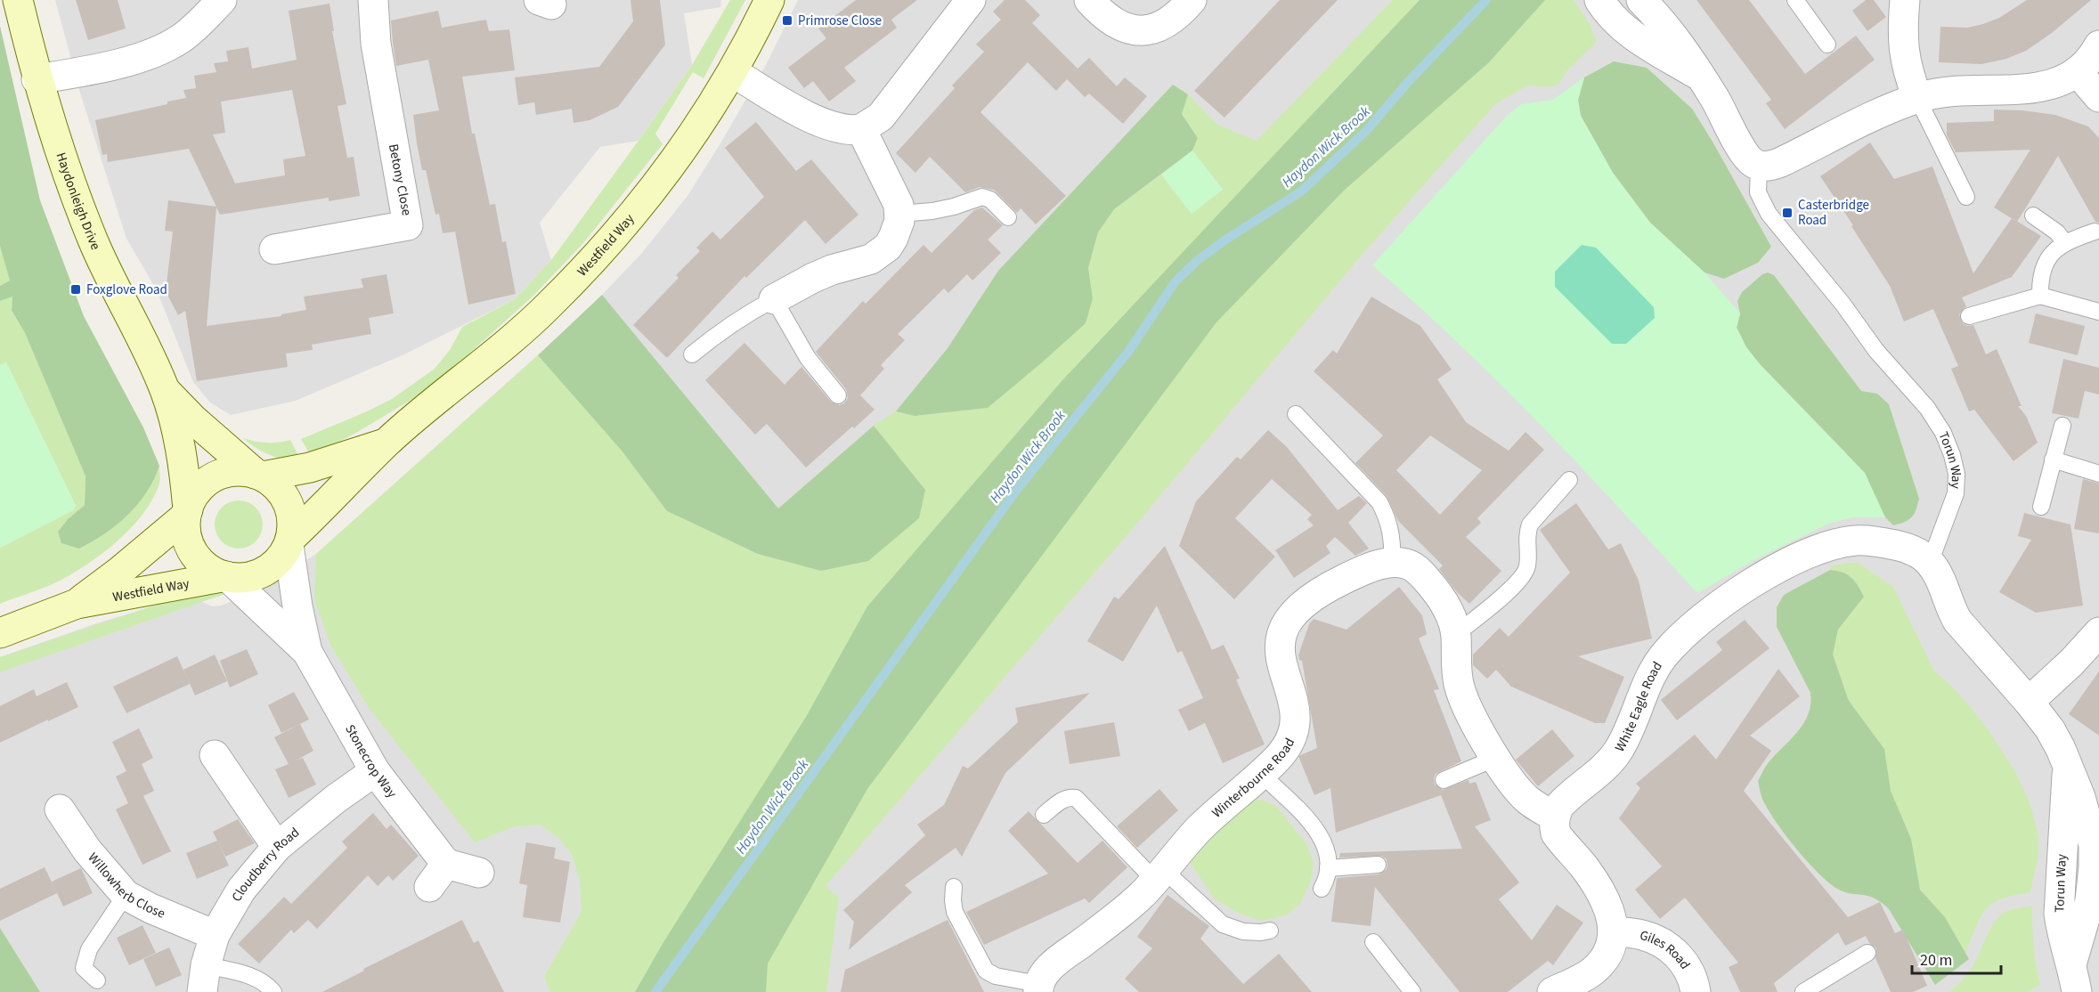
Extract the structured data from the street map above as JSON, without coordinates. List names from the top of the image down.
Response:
{
  "streets": {
    "main road": ["Haydonleigh Drive", "Westfield Way"],
    "street": [
      "Betony Close",
      "Torun Way",
      "White Eagle Road",
      "Stonecrop Way",
      "Winterbourne Road",
      "Cloudberry Road",
      "Willowherb Close",
      "Giles Road"
    ]
  },
  "crossings": [
    ["Haydonleigh Drive", "Westfield Way"],
    ["Haydonleigh Drive", "Stonecrop Way"],
    ["Westfield Way", "Stonecrop Way"],
    ["Torun Way", "White Eagle Road"],
    ["Stonecrop Way", "Cloudberry Road"],
    ["Cloudberry Road", "Willowherb Close"]
  ],
  "water": ["Haydon Wick Brook"],
  "places": {
    "transit": ["Primrose Close", "Casterbridge Road", "Foxglove Road"]
  },
  "scale_bar": "20 m"
}
